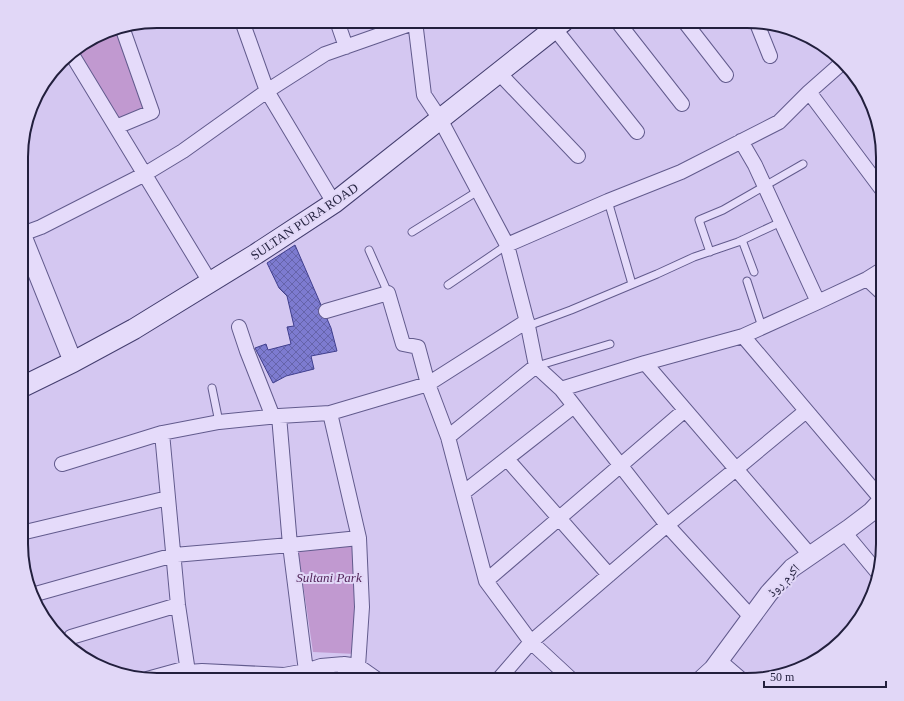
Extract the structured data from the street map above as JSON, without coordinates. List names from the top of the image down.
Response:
{
  "streets": {
    "main road": ["SULTAN PURA ROAD"],
    "street": ["اکرم روڈ"]
  },
  "parks": ["Sultani Park"],
  "scale_bar": "50 m"
}
